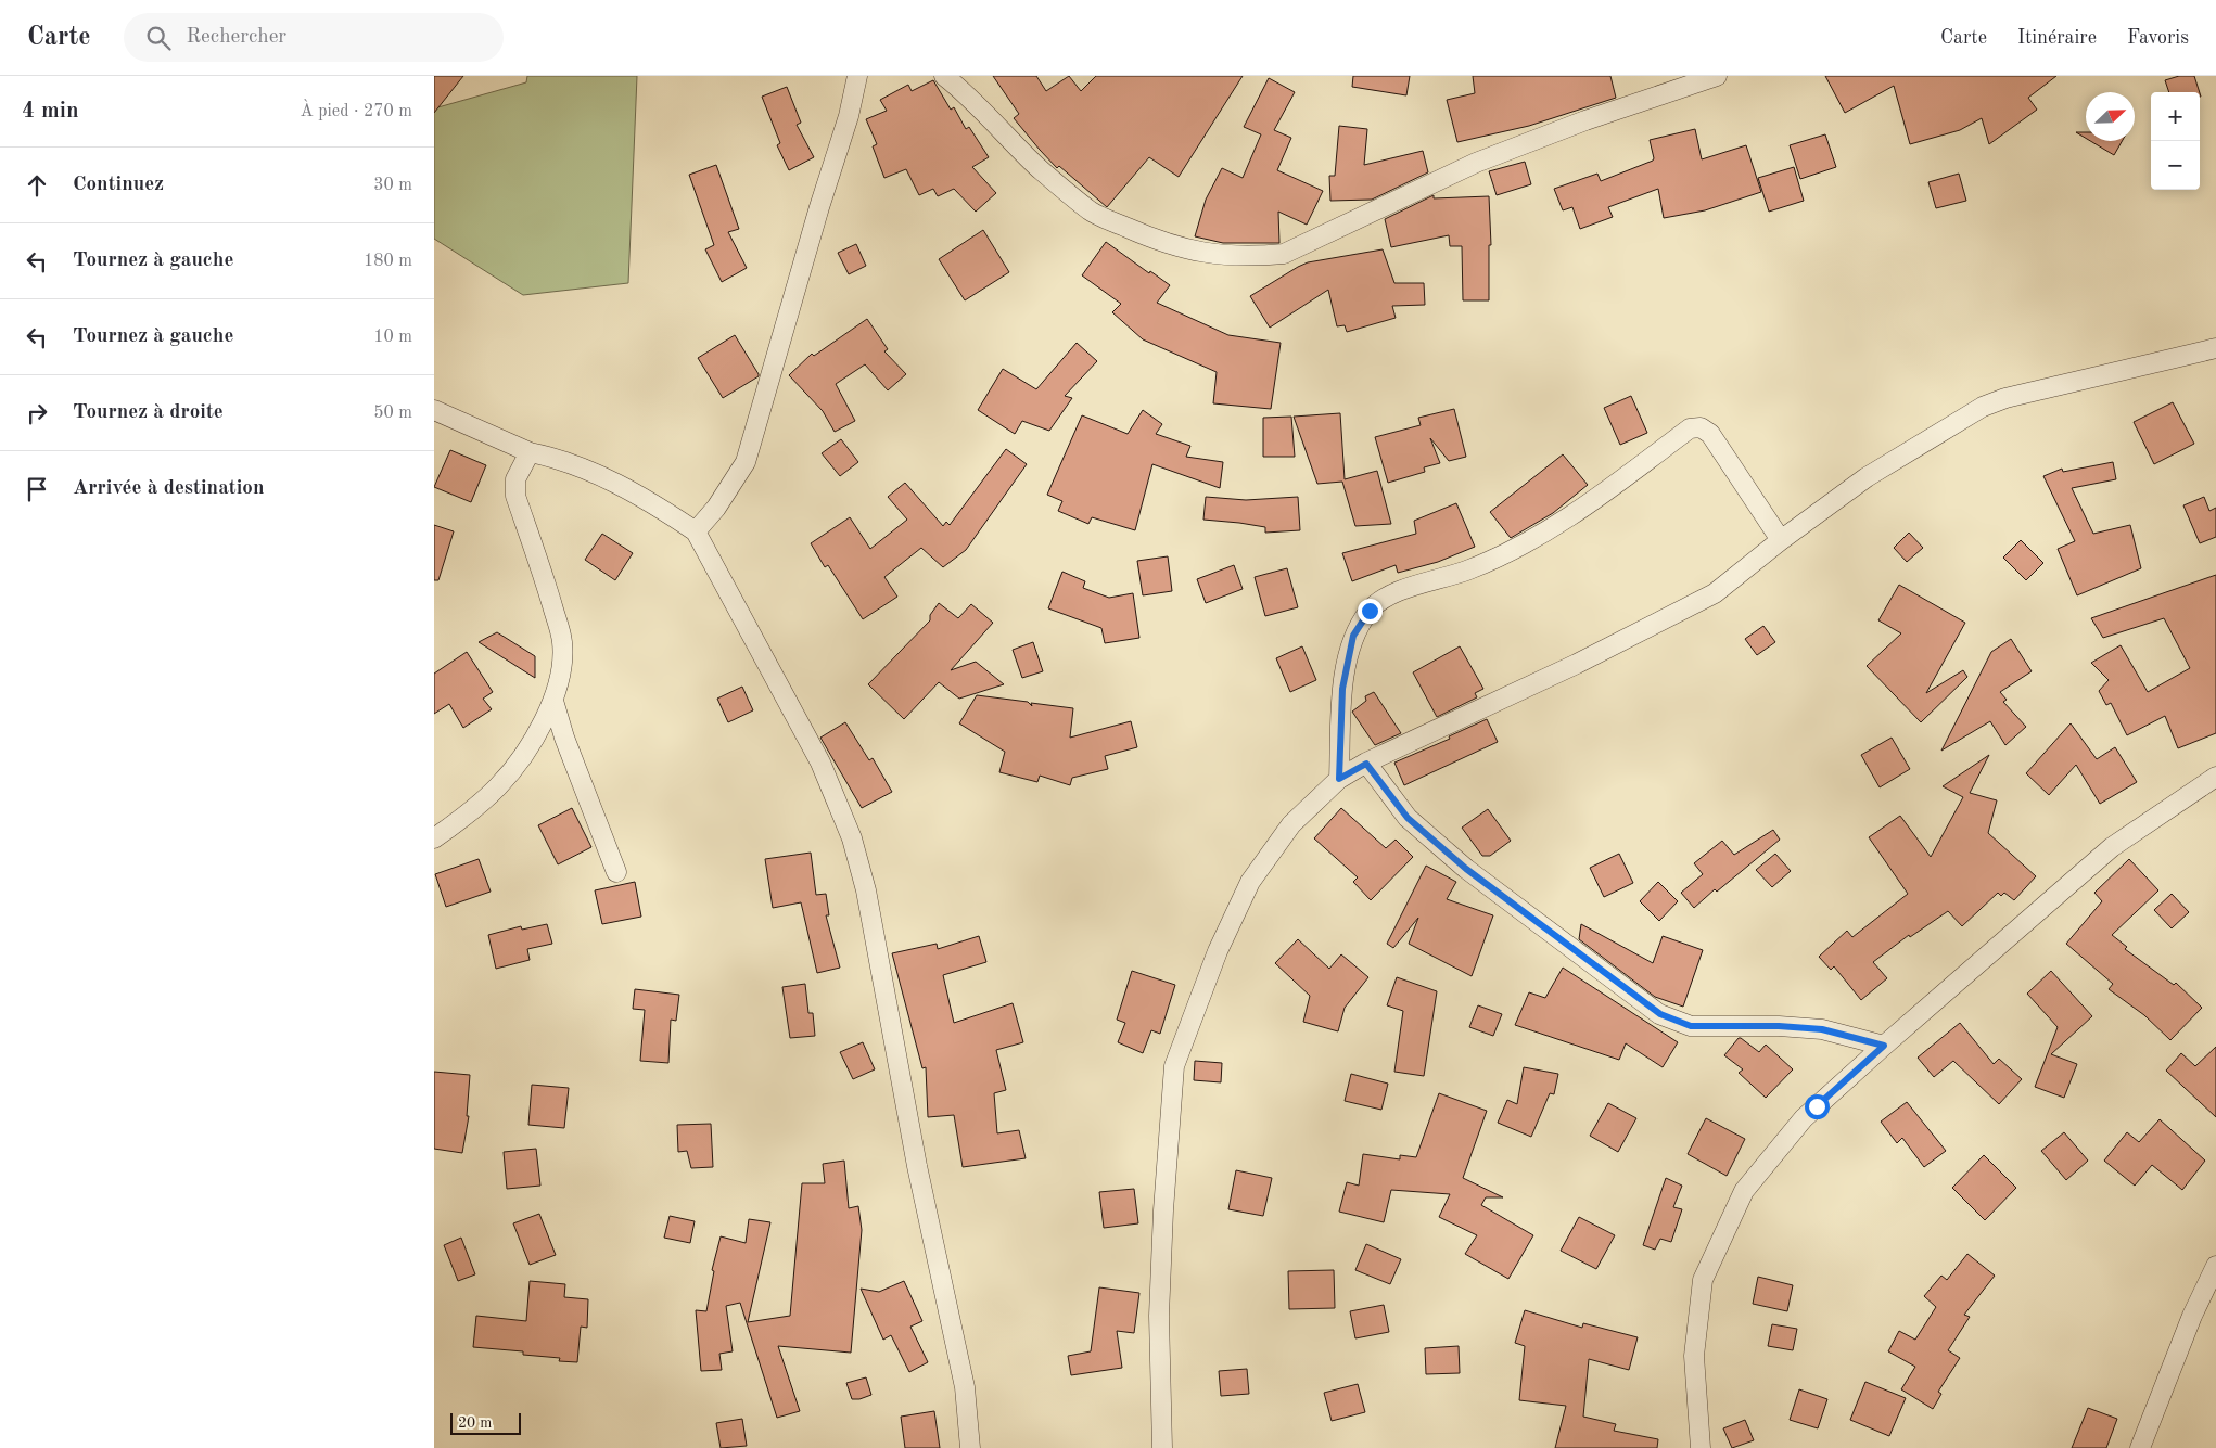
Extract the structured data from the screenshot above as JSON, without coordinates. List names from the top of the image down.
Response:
{
  "scale_bar": "20 m",
  "north": "top right",
  "page": {
    "header": "Carte",
    "search": "Rechercher",
    "nav": ["Carte", "Itinéraire", "Favoris"],
    "heading": ["4 min", "À pied · 270 m"],
    "map_buttons": ["+", "−"],
    "list": [
      ["Continuez", "30 m"],
      ["Tournez à gauche", "180 m"],
      ["Tournez à gauche", "10 m"],
      ["Tournez à droite", "50 m"],
      "Arrivée à destination"
    ],
    "scale": "20 m"
  }
}
